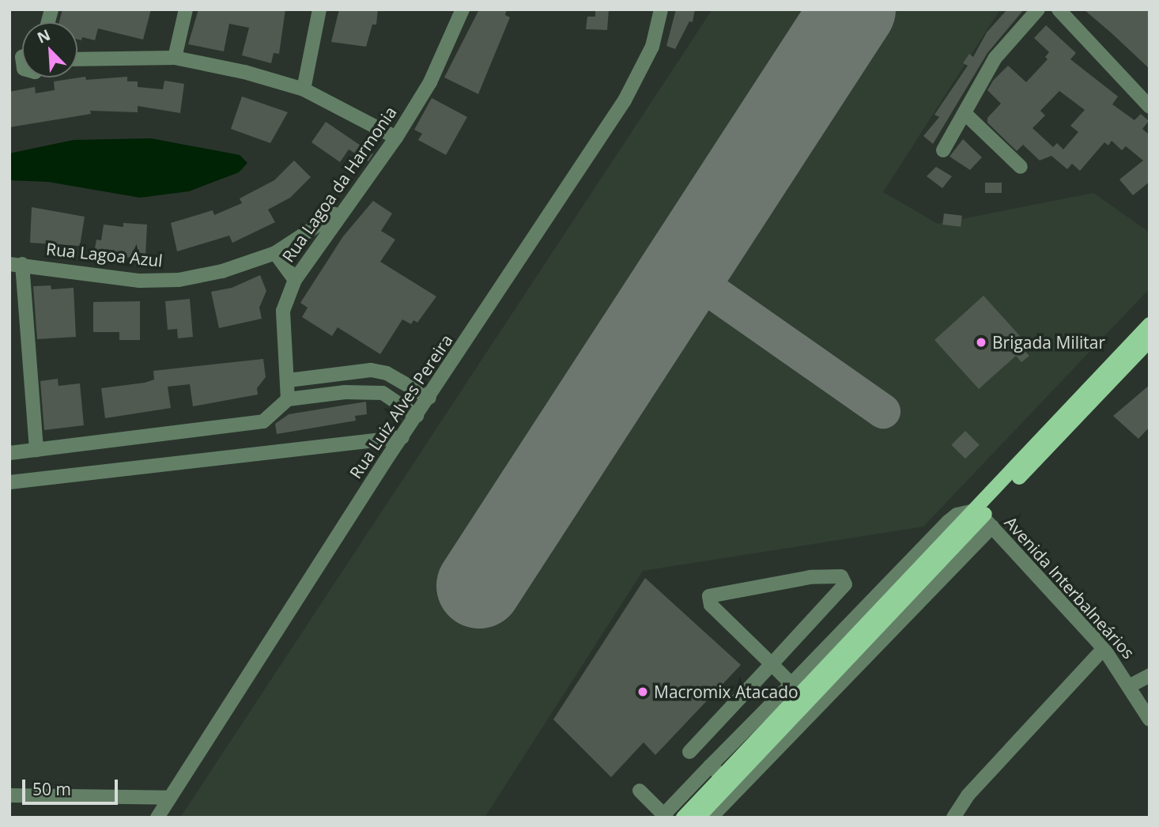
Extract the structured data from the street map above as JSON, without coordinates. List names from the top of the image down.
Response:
{
  "streets": {
    "street": [
      "Rua Lagoa da Harmonia",
      "Rua Lagoa Azul",
      "Rua Luiz Alves Pereira",
      "Avenida Interbalneários"
    ]
  },
  "crossings": [
    ["Rua Lagoa da Harmonia", "Rua Lagoa Azul"]
  ],
  "places": ["Brigada Militar", "Macromix Atacado"],
  "scale_bar": "50 m",
  "north": "top left"
}
